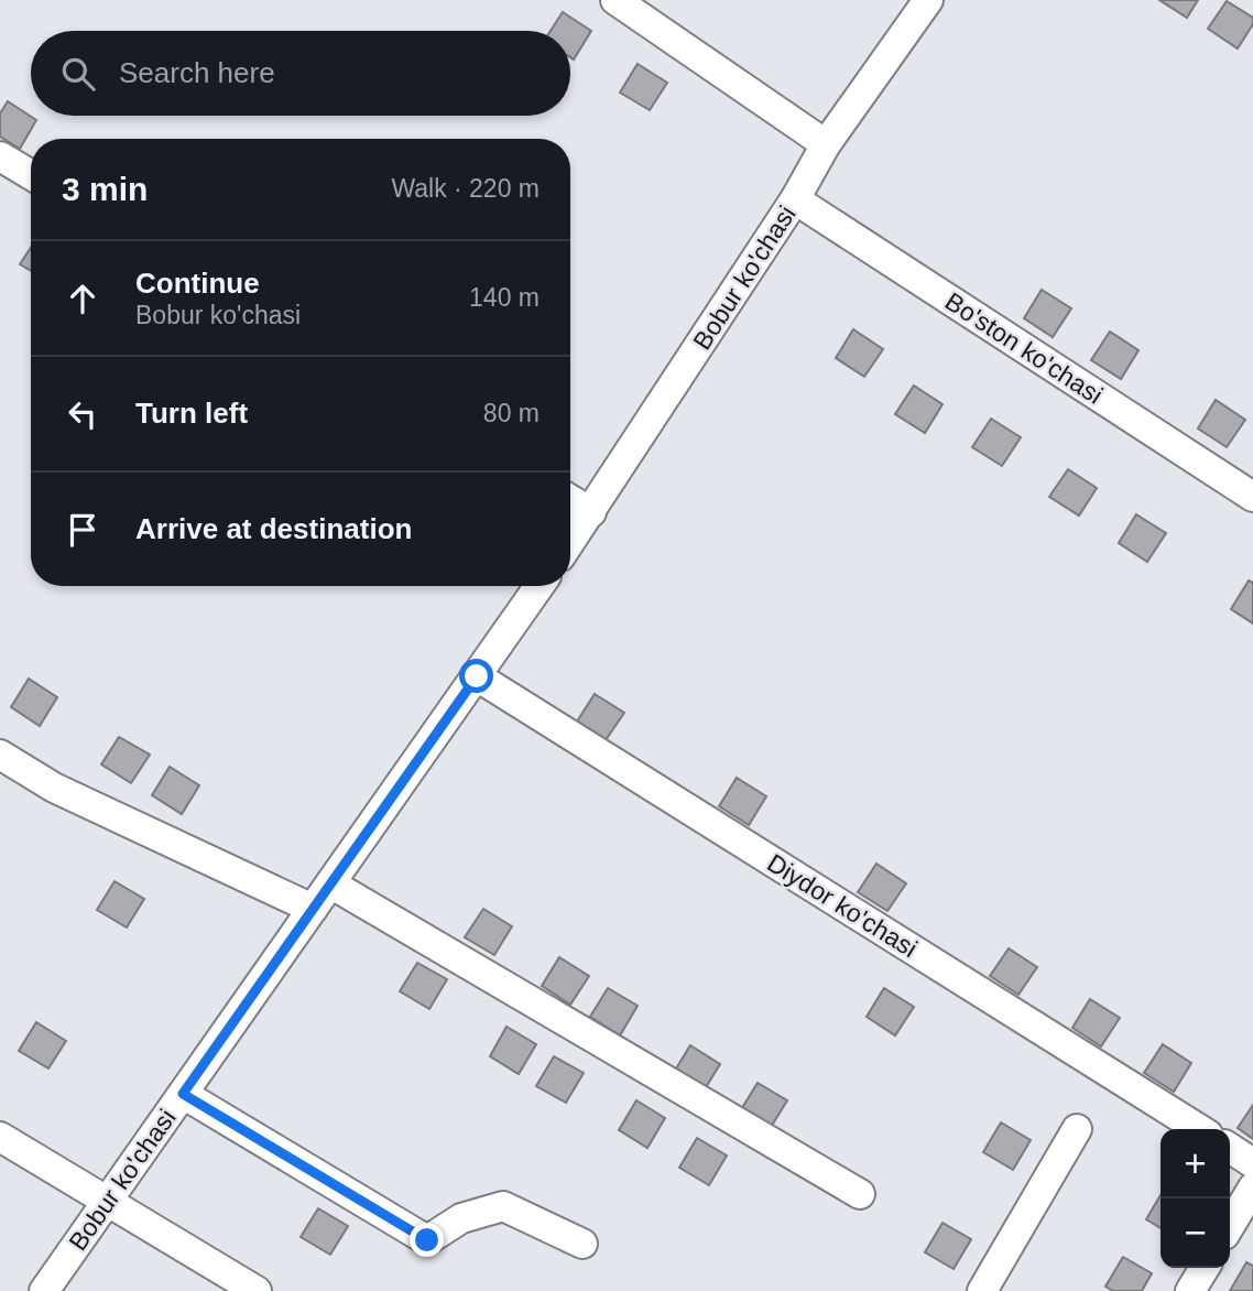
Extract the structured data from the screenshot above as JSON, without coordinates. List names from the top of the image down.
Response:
{
  "streets": {
    "street": ["Bobur ko'chasi", "Bo'ston ko'chasi", "Diydor ko'chasi"]
  },
  "crossings": [
    ["Bobur ko'chasi", "Bo'ston ko'chasi"],
    ["Bobur ko'chasi", "Diydor ko'chasi"]
  ],
  "page": {
    "search": "Search here",
    "heading": ["3 min", "Walk · 220 m"],
    "list": [
      ["Continue", "Bobur ko'chasi", "140 m"],
      ["Turn left", "80 m"],
      "Arrive at destination"
    ],
    "map_buttons": ["+", "−"]
  }
}
